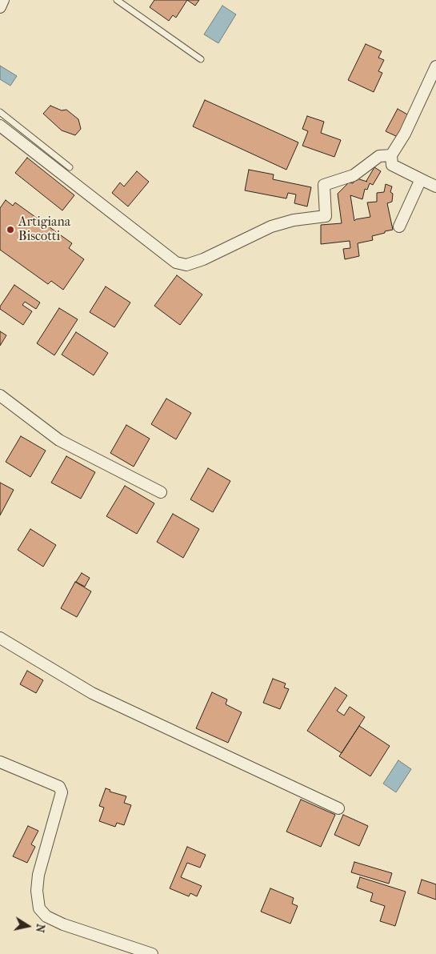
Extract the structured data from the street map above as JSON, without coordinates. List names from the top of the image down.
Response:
{
  "places": ["Artigiana Biscotti"],
  "north": "right"
}
